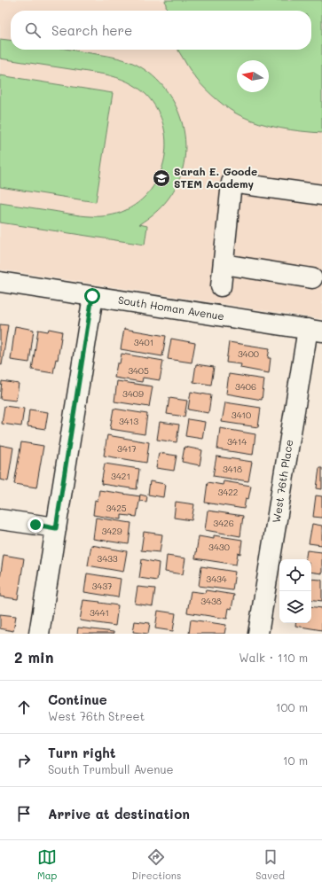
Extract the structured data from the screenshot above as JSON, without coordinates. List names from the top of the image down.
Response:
{
  "streets": {
    "street": ["South Homan Avenue", "West 76th Place"]
  },
  "crossings": [
    ["South Homan Avenue", "West 76th Place"]
  ],
  "places": {
    "school or university": ["Sarah E. Goode STEM Academy"]
  },
  "house_numbers": [
    "3401",
    "3400",
    "3405",
    "3406",
    "3409",
    "3410",
    "3413",
    "3414",
    "3417",
    "3418",
    "3421",
    "3422",
    "3425",
    "3426",
    "3429",
    "3430",
    "3433",
    "3434",
    "3437",
    "3438",
    "3441"
  ],
  "north": "left",
  "page": {
    "search": "Search here",
    "heading": ["2 min", "Walk · 110 m"],
    "list": [
      ["Continue", "West 76th Street", "100 m"],
      ["Turn right", "South Trumbull Avenue", "10 m"],
      "Arrive at destination"
    ],
    "nav": ["Map", "Directions", "Saved"]
  }
}
